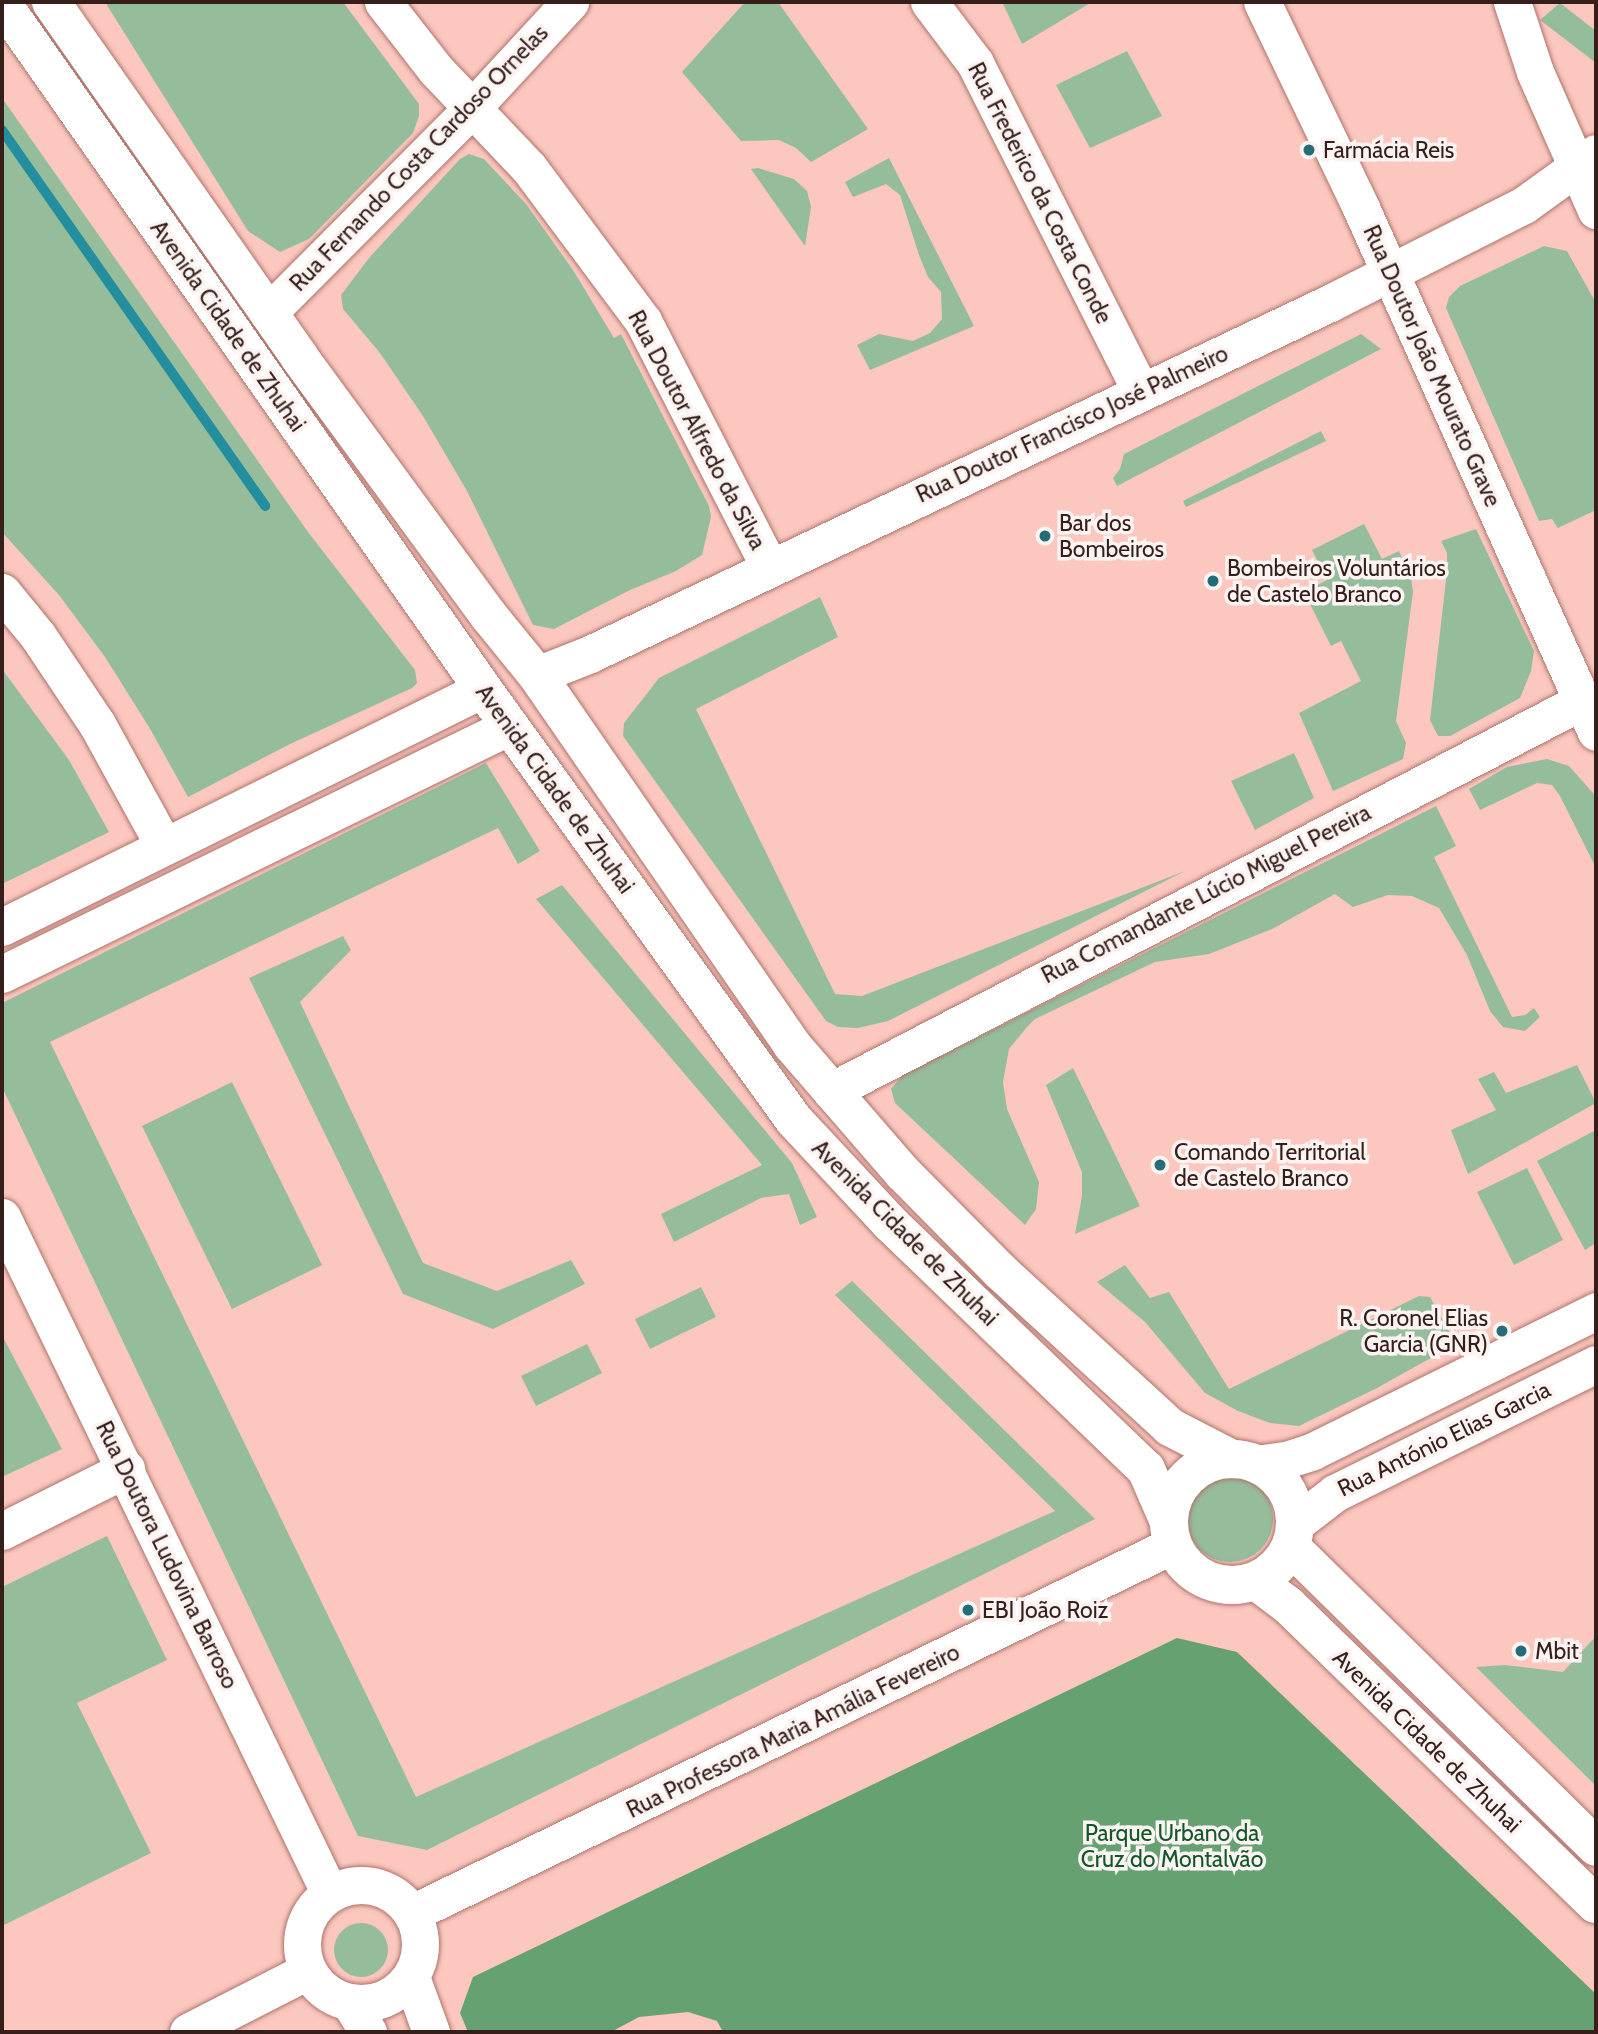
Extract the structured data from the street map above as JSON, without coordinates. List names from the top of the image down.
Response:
{
  "streets": {
    "main road": ["Avenida Cidade de Zhuhai"],
    "street": [
      "Rua Fernando Costa Cardoso Ornelas",
      "Rua Frederico da Costa Conde",
      "Rua Doutor João Mourato Grave",
      "Rua Doutor Francisco José Palmeiro",
      "Rua Doutor Alfredo da Silva",
      "Rua Comandante Lúcio Miguel Pereira",
      "Rua António Elias Garcia",
      "Rua Doutora Ludovina Barroso",
      "Rua Professora Maria Amália Fevereiro"
    ]
  },
  "crossings": [
    ["Rua Fernando Costa Cardoso Ornelas", "Avenida Cidade de Zhuhai"],
    ["Rua Fernando Costa Cardoso Ornelas", "Rua Doutor Alfredo da Silva"],
    ["Rua Frederico da Costa Conde", "Rua Doutor Francisco José Palmeiro"],
    ["Avenida Cidade de Zhuhai", "Rua Doutor Francisco José Palmeiro"],
    ["Avenida Cidade de Zhuhai", "Rua Comandante Lúcio Miguel Pereira"],
    ["Avenida Cidade de Zhuhai", "Rua António Elias Garcia"],
    ["Avenida Cidade de Zhuhai", "Rua Professora Maria Amália Fevereiro"],
    ["Rua Doutor João Mourato Grave", "Rua Doutor Francisco José Palmeiro"],
    ["Rua Doutor João Mourato Grave", "Rua Comandante Lúcio Miguel Pereira"],
    ["Rua Doutor Francisco José Palmeiro", "Rua Doutor Alfredo da Silva"],
    ["Rua António Elias Garcia", "Rua Professora Maria Amália Fevereiro"],
    ["Rua Doutora Ludovina Barroso", "Rua Professora Maria Amália Fevereiro"]
  ],
  "parks": ["Parque Urbano da Cruz do Montalvão"],
  "places": [
    "Farmácia Reis",
    "Bar dos Bombeiros",
    "Bombeiros Voluntários de Castelo Branco",
    "Comando Territorial de Castelo Branco",
    "R. Coronel Elias Garcia (GNR)",
    "EBI João Roiz",
    "Mbit"
  ]
}
